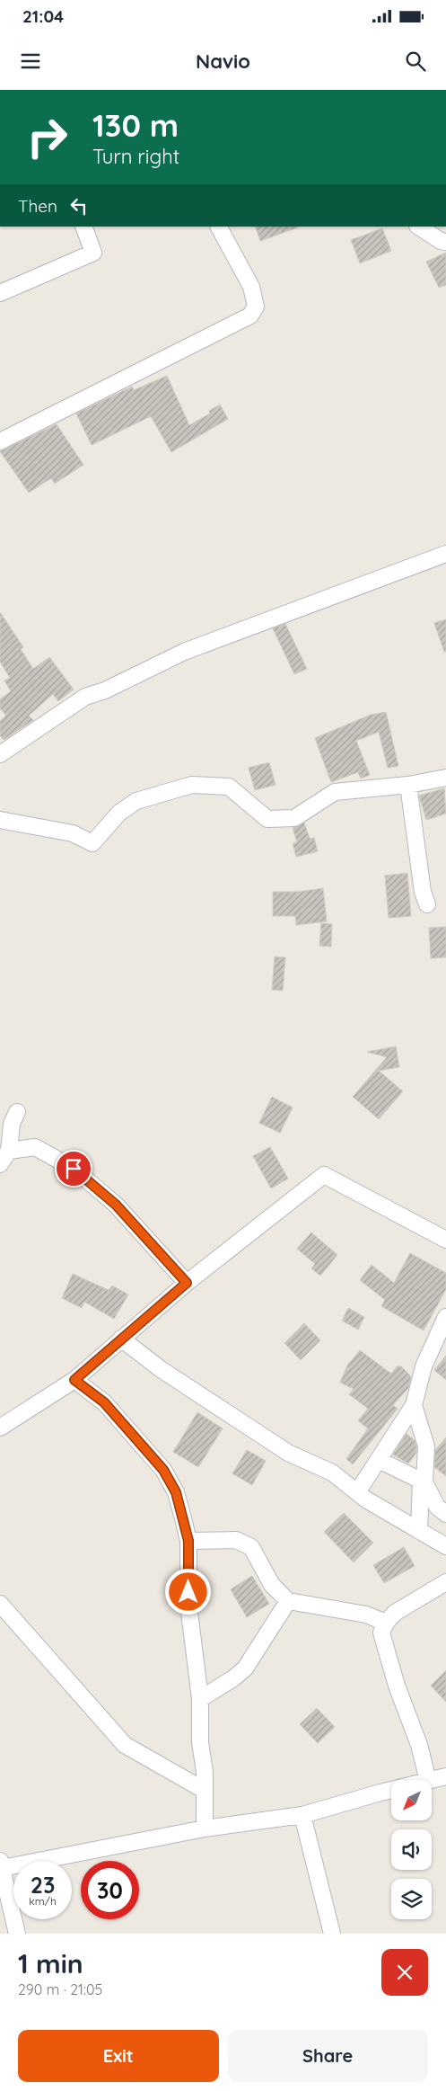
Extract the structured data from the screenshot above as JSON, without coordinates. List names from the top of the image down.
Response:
{
  "north": "bottom left",
  "page": {
    "status": "21:04",
    "header": "Navio",
    "turn": ["130 m", "Turn right"],
    "then": "Then",
    "speed": "23 km/h",
    "limit": "30",
    "heading": ["1 min", "290 m · 21:05"],
    "buttons": ["Exit", "Share"]
  }
}
